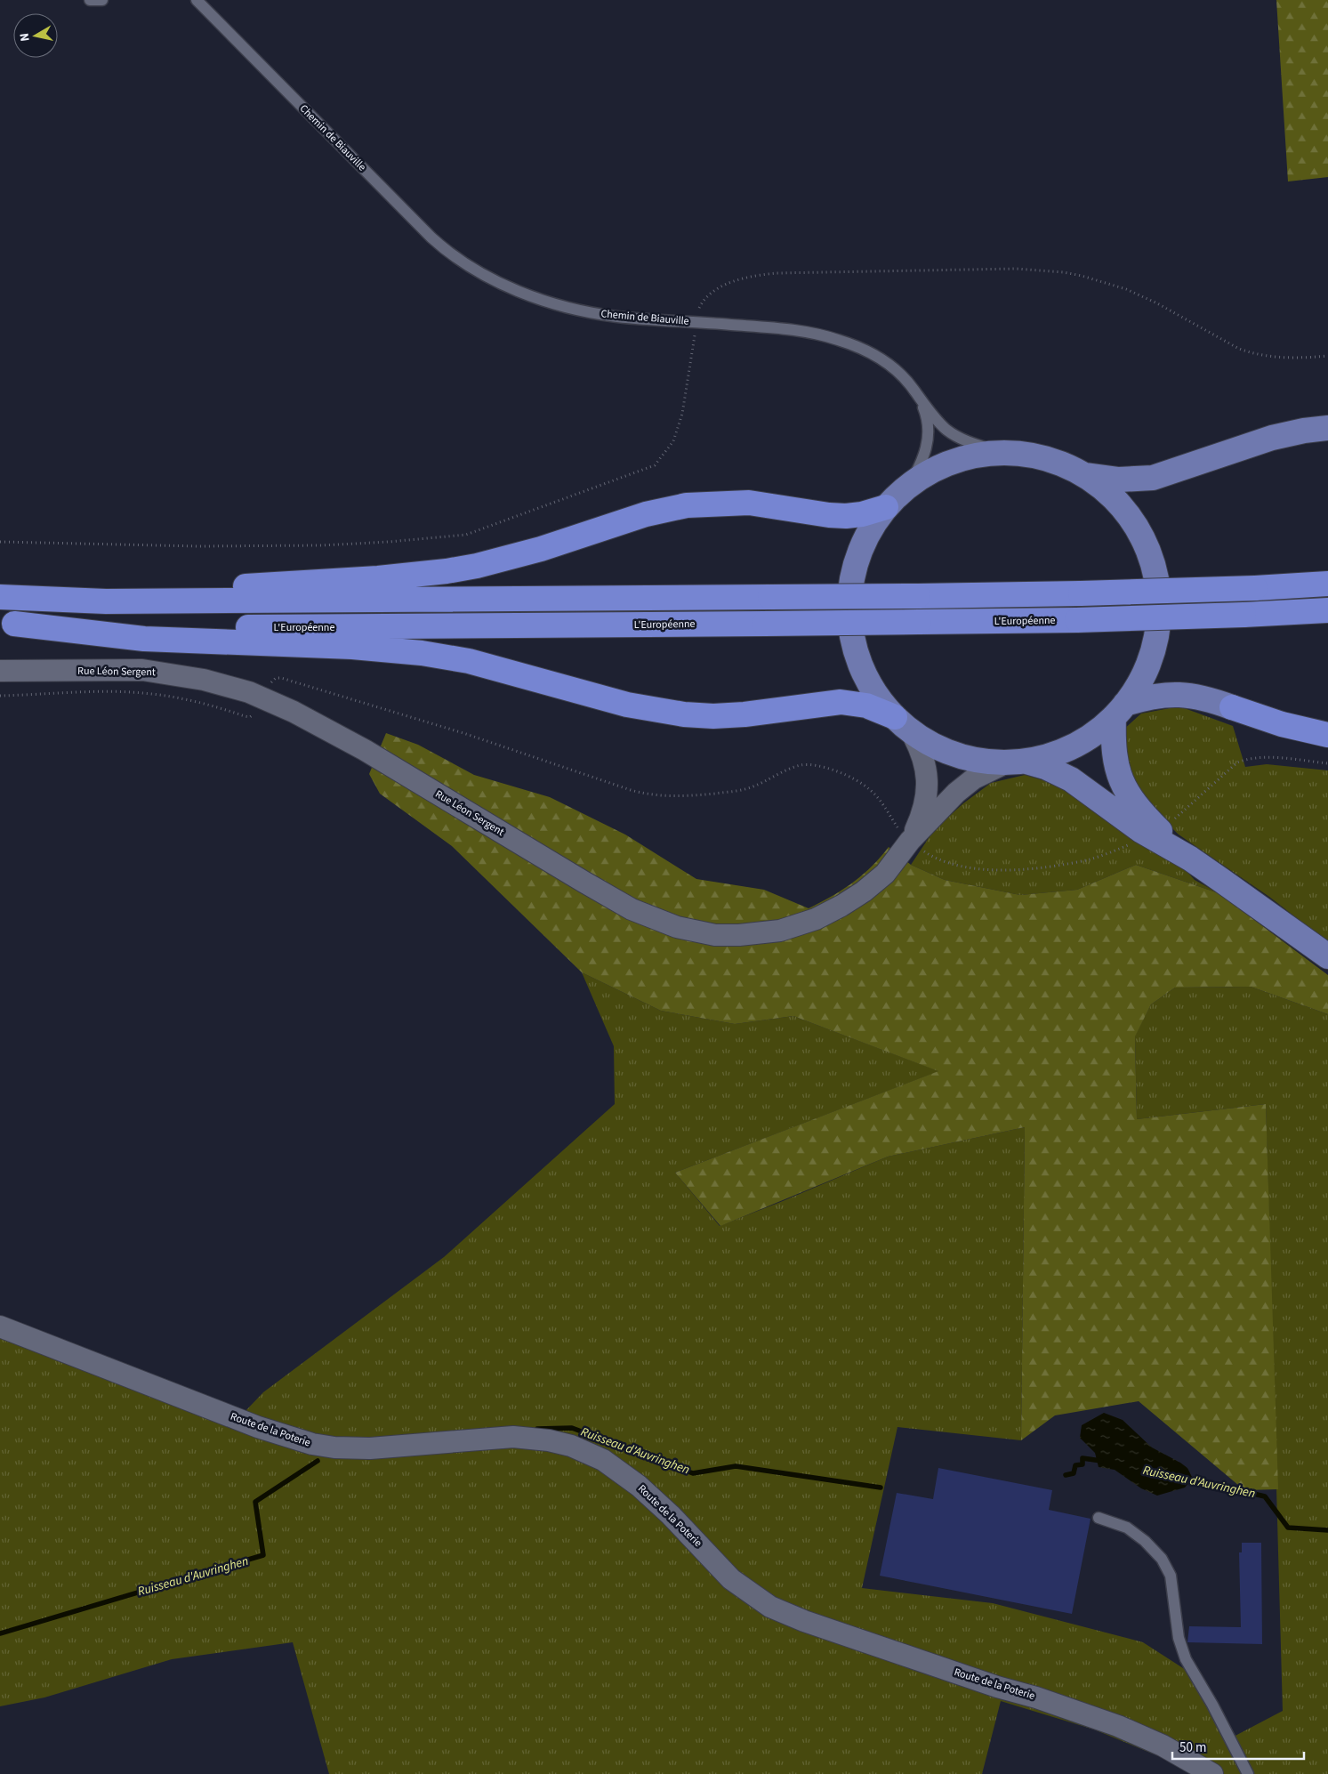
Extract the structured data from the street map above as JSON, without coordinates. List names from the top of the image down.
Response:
{
  "streets": {
    "highway": ["L'Européenne"],
    "street": ["Rue Léon Sergent", "Route de la Poterie"],
    "lane": ["Chemin de Biauville"]
  },
  "water": ["Ruisseau d'Auvringhen"],
  "scale_bar": "50 m",
  "north": "left"
}
